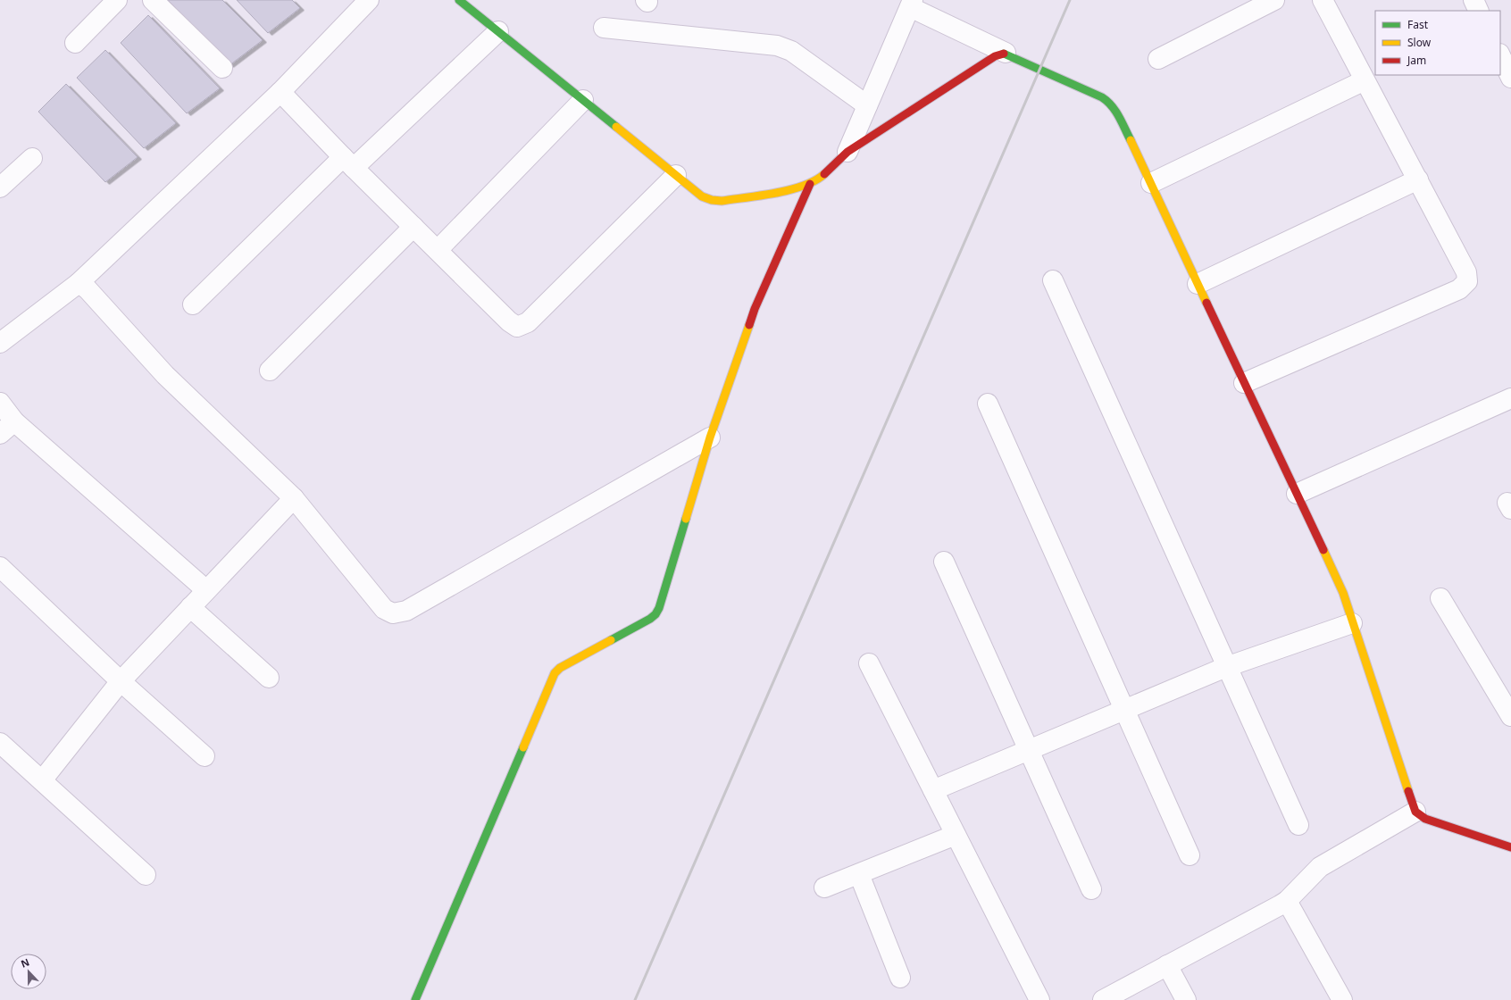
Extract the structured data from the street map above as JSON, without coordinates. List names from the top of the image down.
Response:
{
  "legend": ["Fast", "Slow", "Jam"],
  "north": "top"
}
